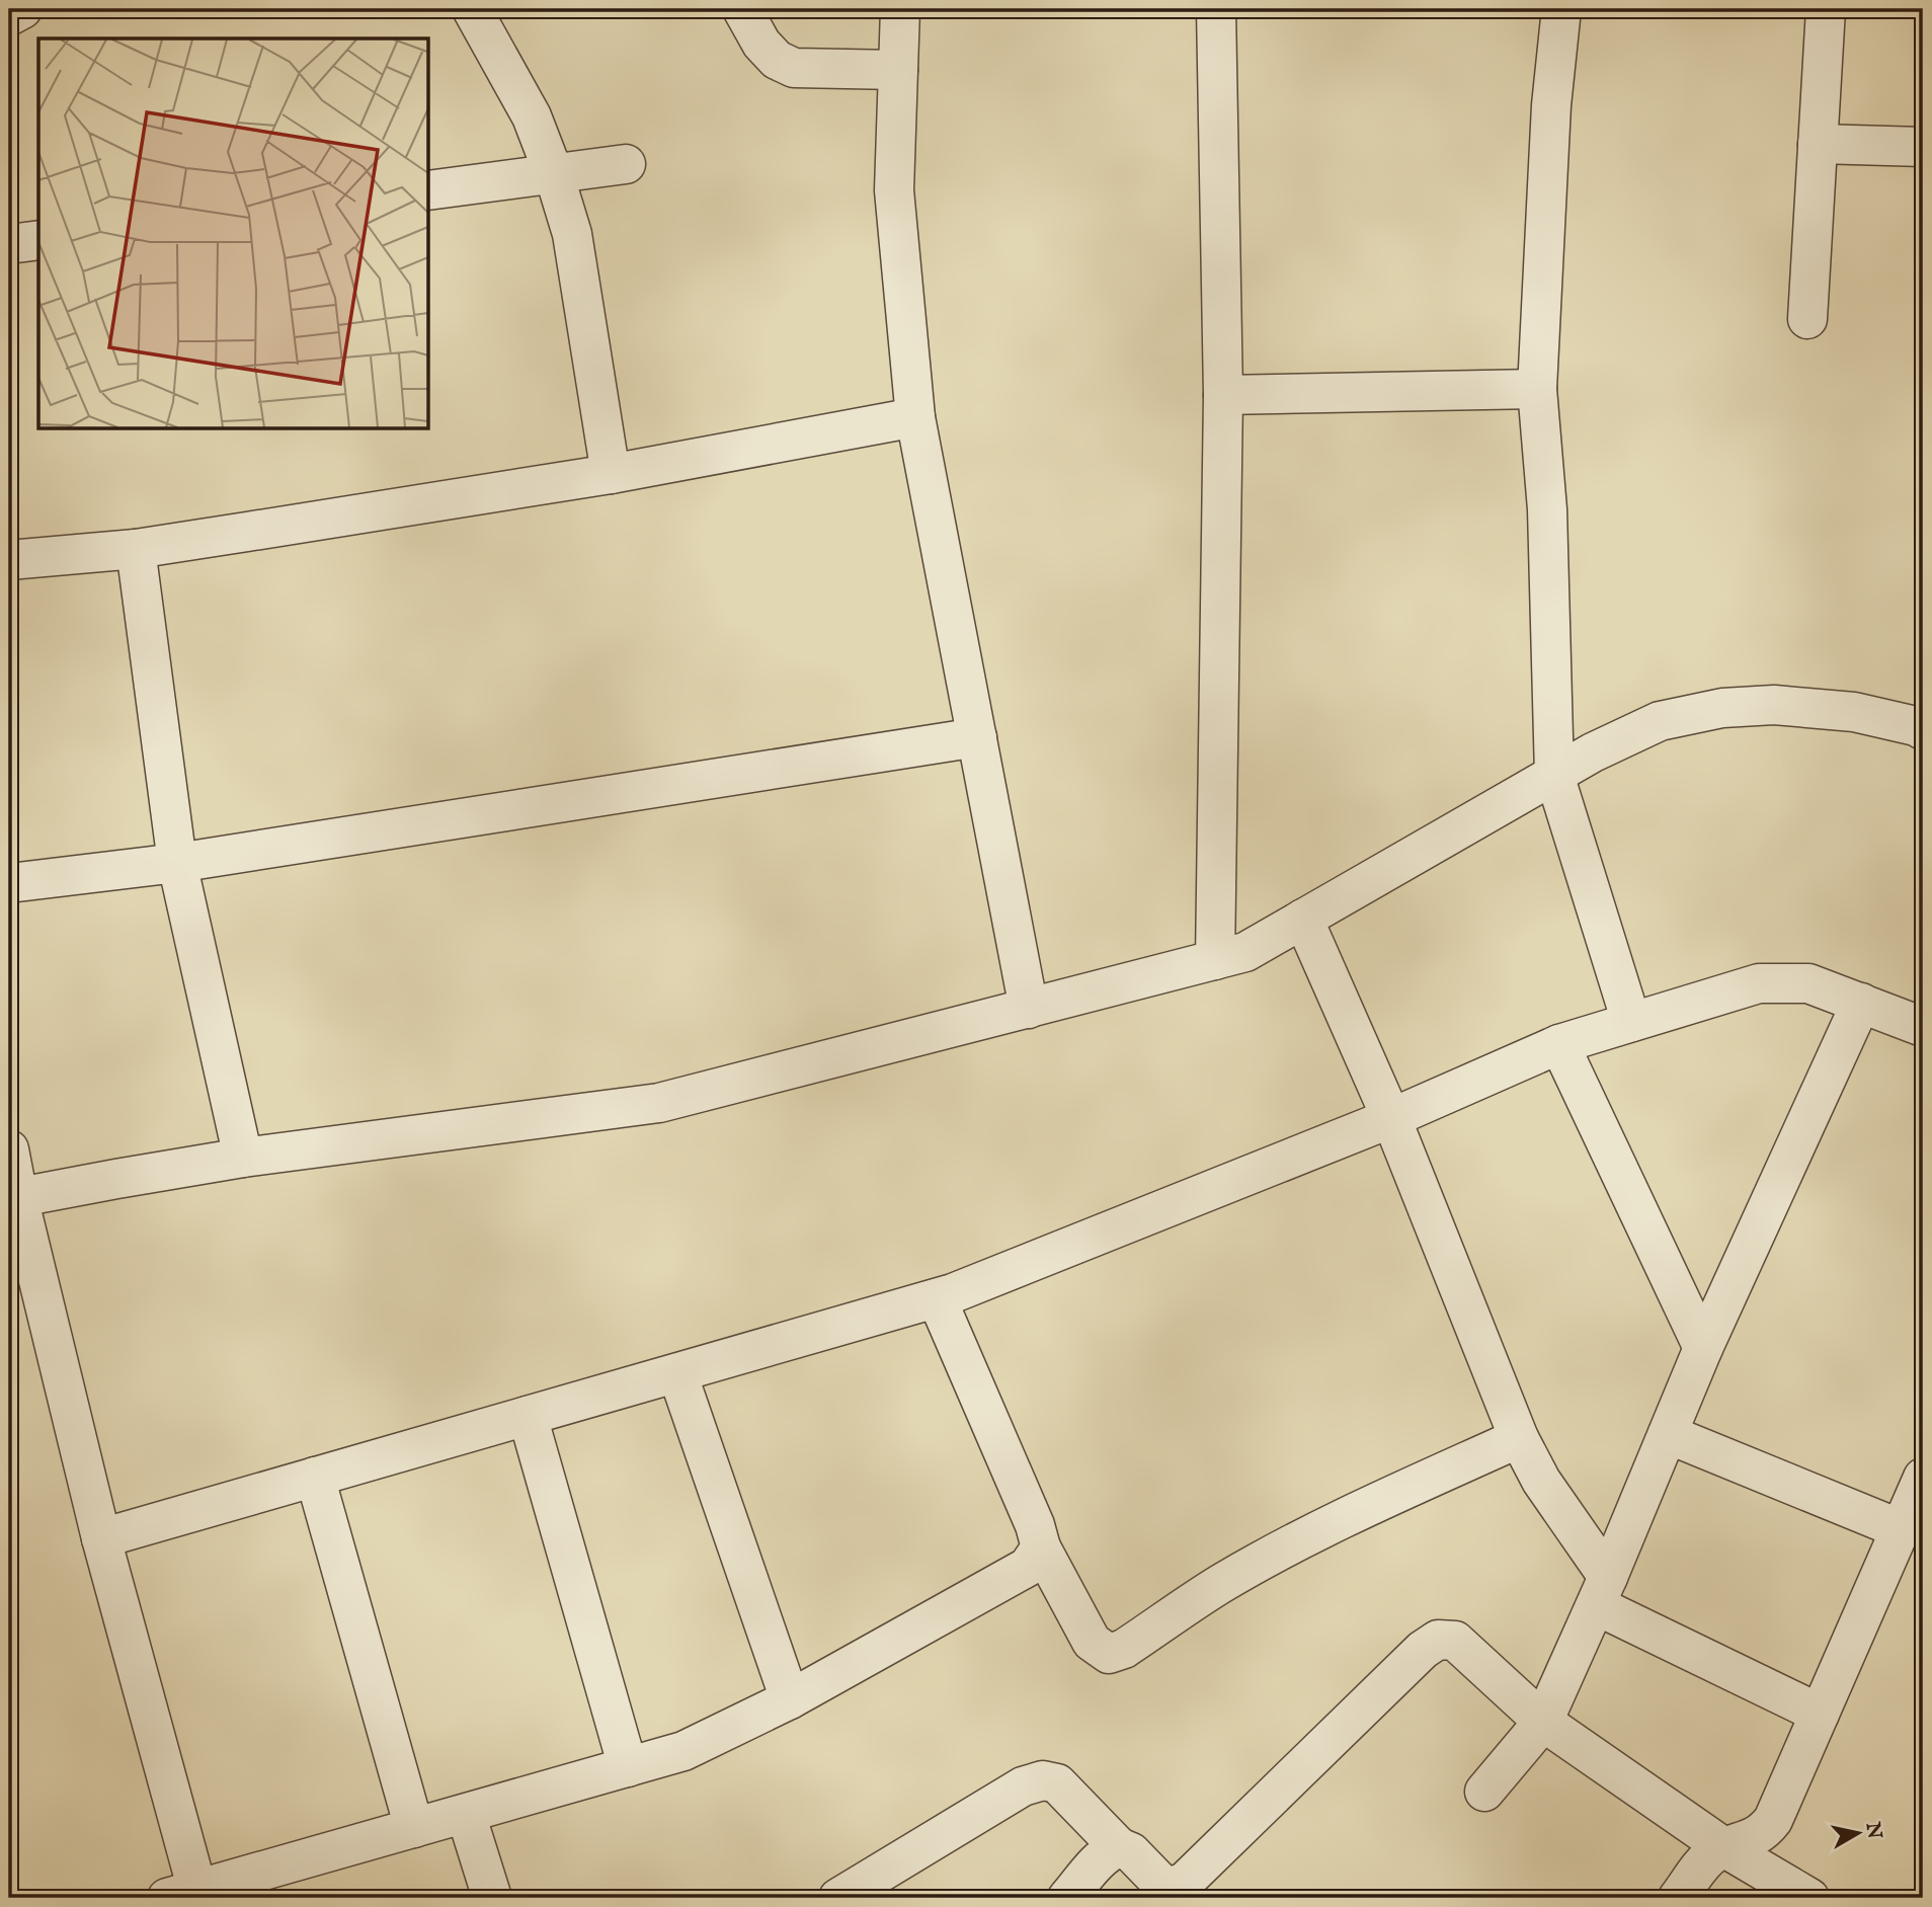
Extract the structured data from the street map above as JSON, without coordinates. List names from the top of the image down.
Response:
{
  "north": "right"
}
